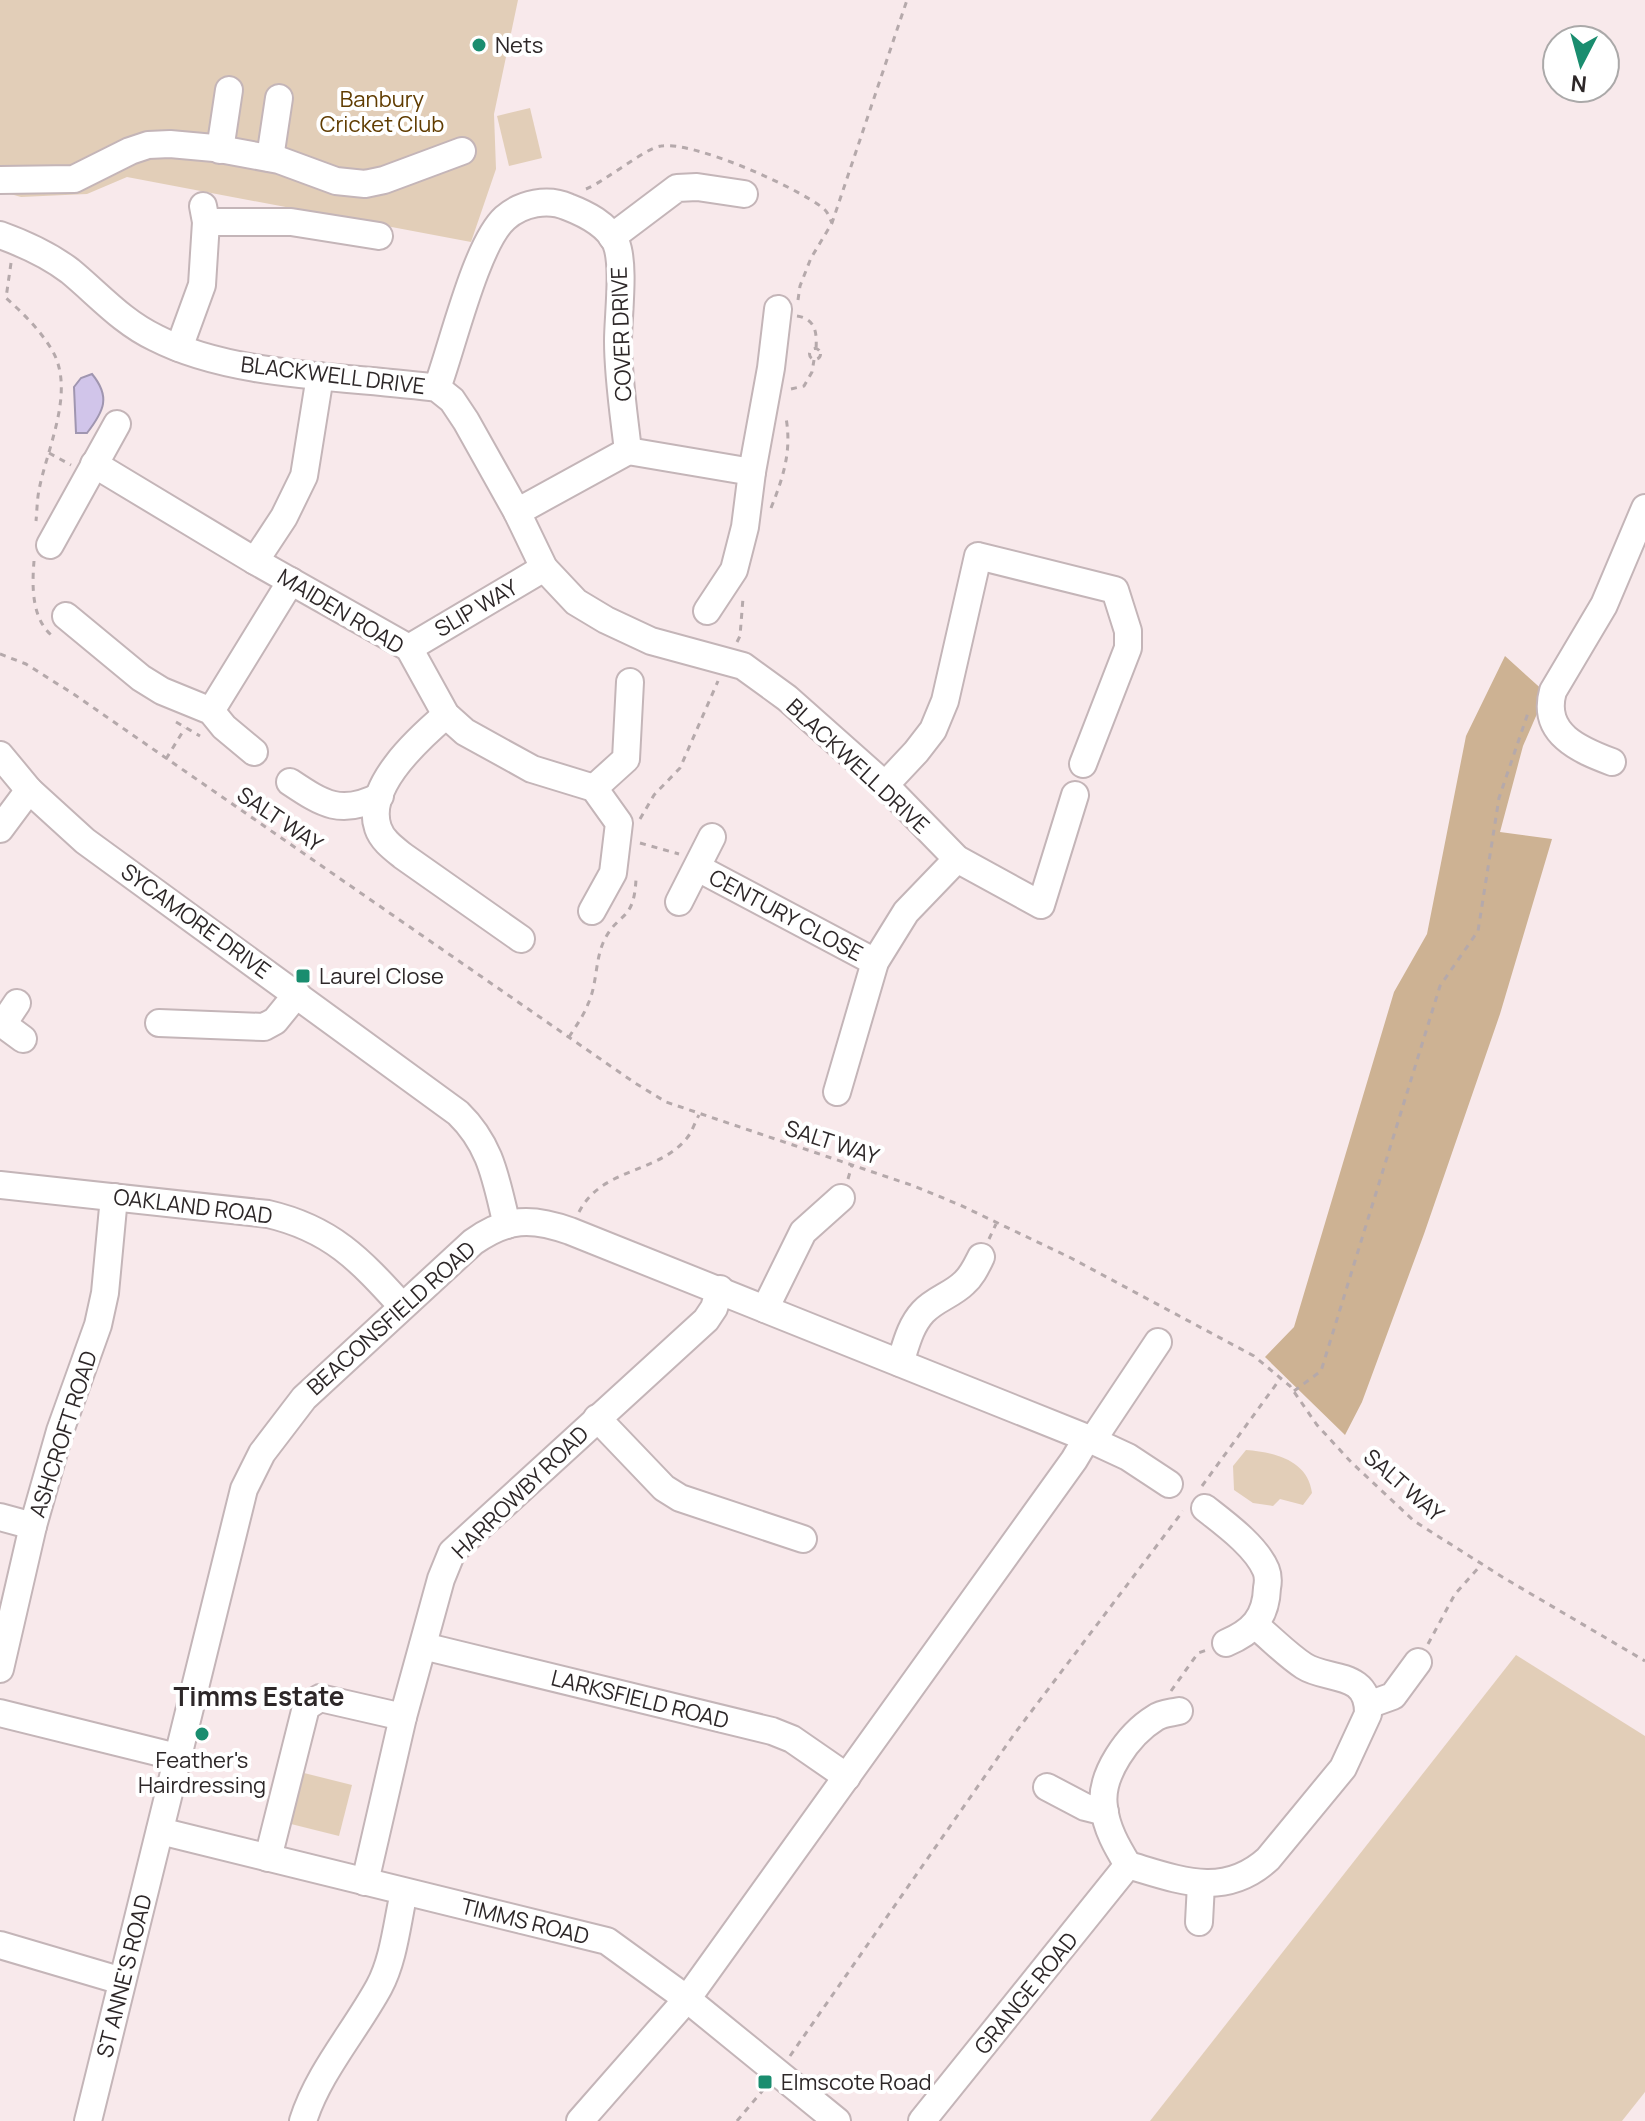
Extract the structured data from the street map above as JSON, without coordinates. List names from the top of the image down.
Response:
{
  "streets": {
    "street": [
      "COVER DRIVE",
      "BLACKWELL DRIVE",
      "SLIP WAY",
      "MAIDEN ROAD",
      "CENTURY CLOSE",
      "SYCAMORE DRIVE",
      "OAKLAND ROAD",
      "BEACONSFIELD ROAD",
      "ASHCROFT ROAD",
      "HARROWBY ROAD",
      "LARKSFIELD ROAD",
      "TIMMS ROAD",
      "ST ANNE'S ROAD",
      "GRANGE ROAD"
    ],
    "path": ["SALT WAY"]
  },
  "crossings": [
    ["COVER DRIVE", "BLACKWELL DRIVE"],
    ["BLACKWELL DRIVE", "SLIP WAY"],
    ["SLIP WAY", "MAIDEN ROAD"],
    ["SYCAMORE DRIVE", "BEACONSFIELD ROAD"],
    ["OAKLAND ROAD", "BEACONSFIELD ROAD"],
    ["OAKLAND ROAD", "ASHCROFT ROAD"],
    ["BEACONSFIELD ROAD", "HARROWBY ROAD"],
    ["BEACONSFIELD ROAD", "TIMMS ROAD"],
    ["BEACONSFIELD ROAD", "ST ANNE'S ROAD"],
    ["HARROWBY ROAD", "LARKSFIELD ROAD"],
    ["HARROWBY ROAD", "TIMMS ROAD"],
    ["TIMMS ROAD", "ST ANNE'S ROAD"]
  ],
  "districts": ["Timms Estate"],
  "parks": ["Banbury Cricket Club"],
  "places": {
    "other": ["Nets", "Feather's Hairdressing"],
    "transit": ["Laurel Close", "Elmscote Road"]
  },
  "north": "bottom"
}
